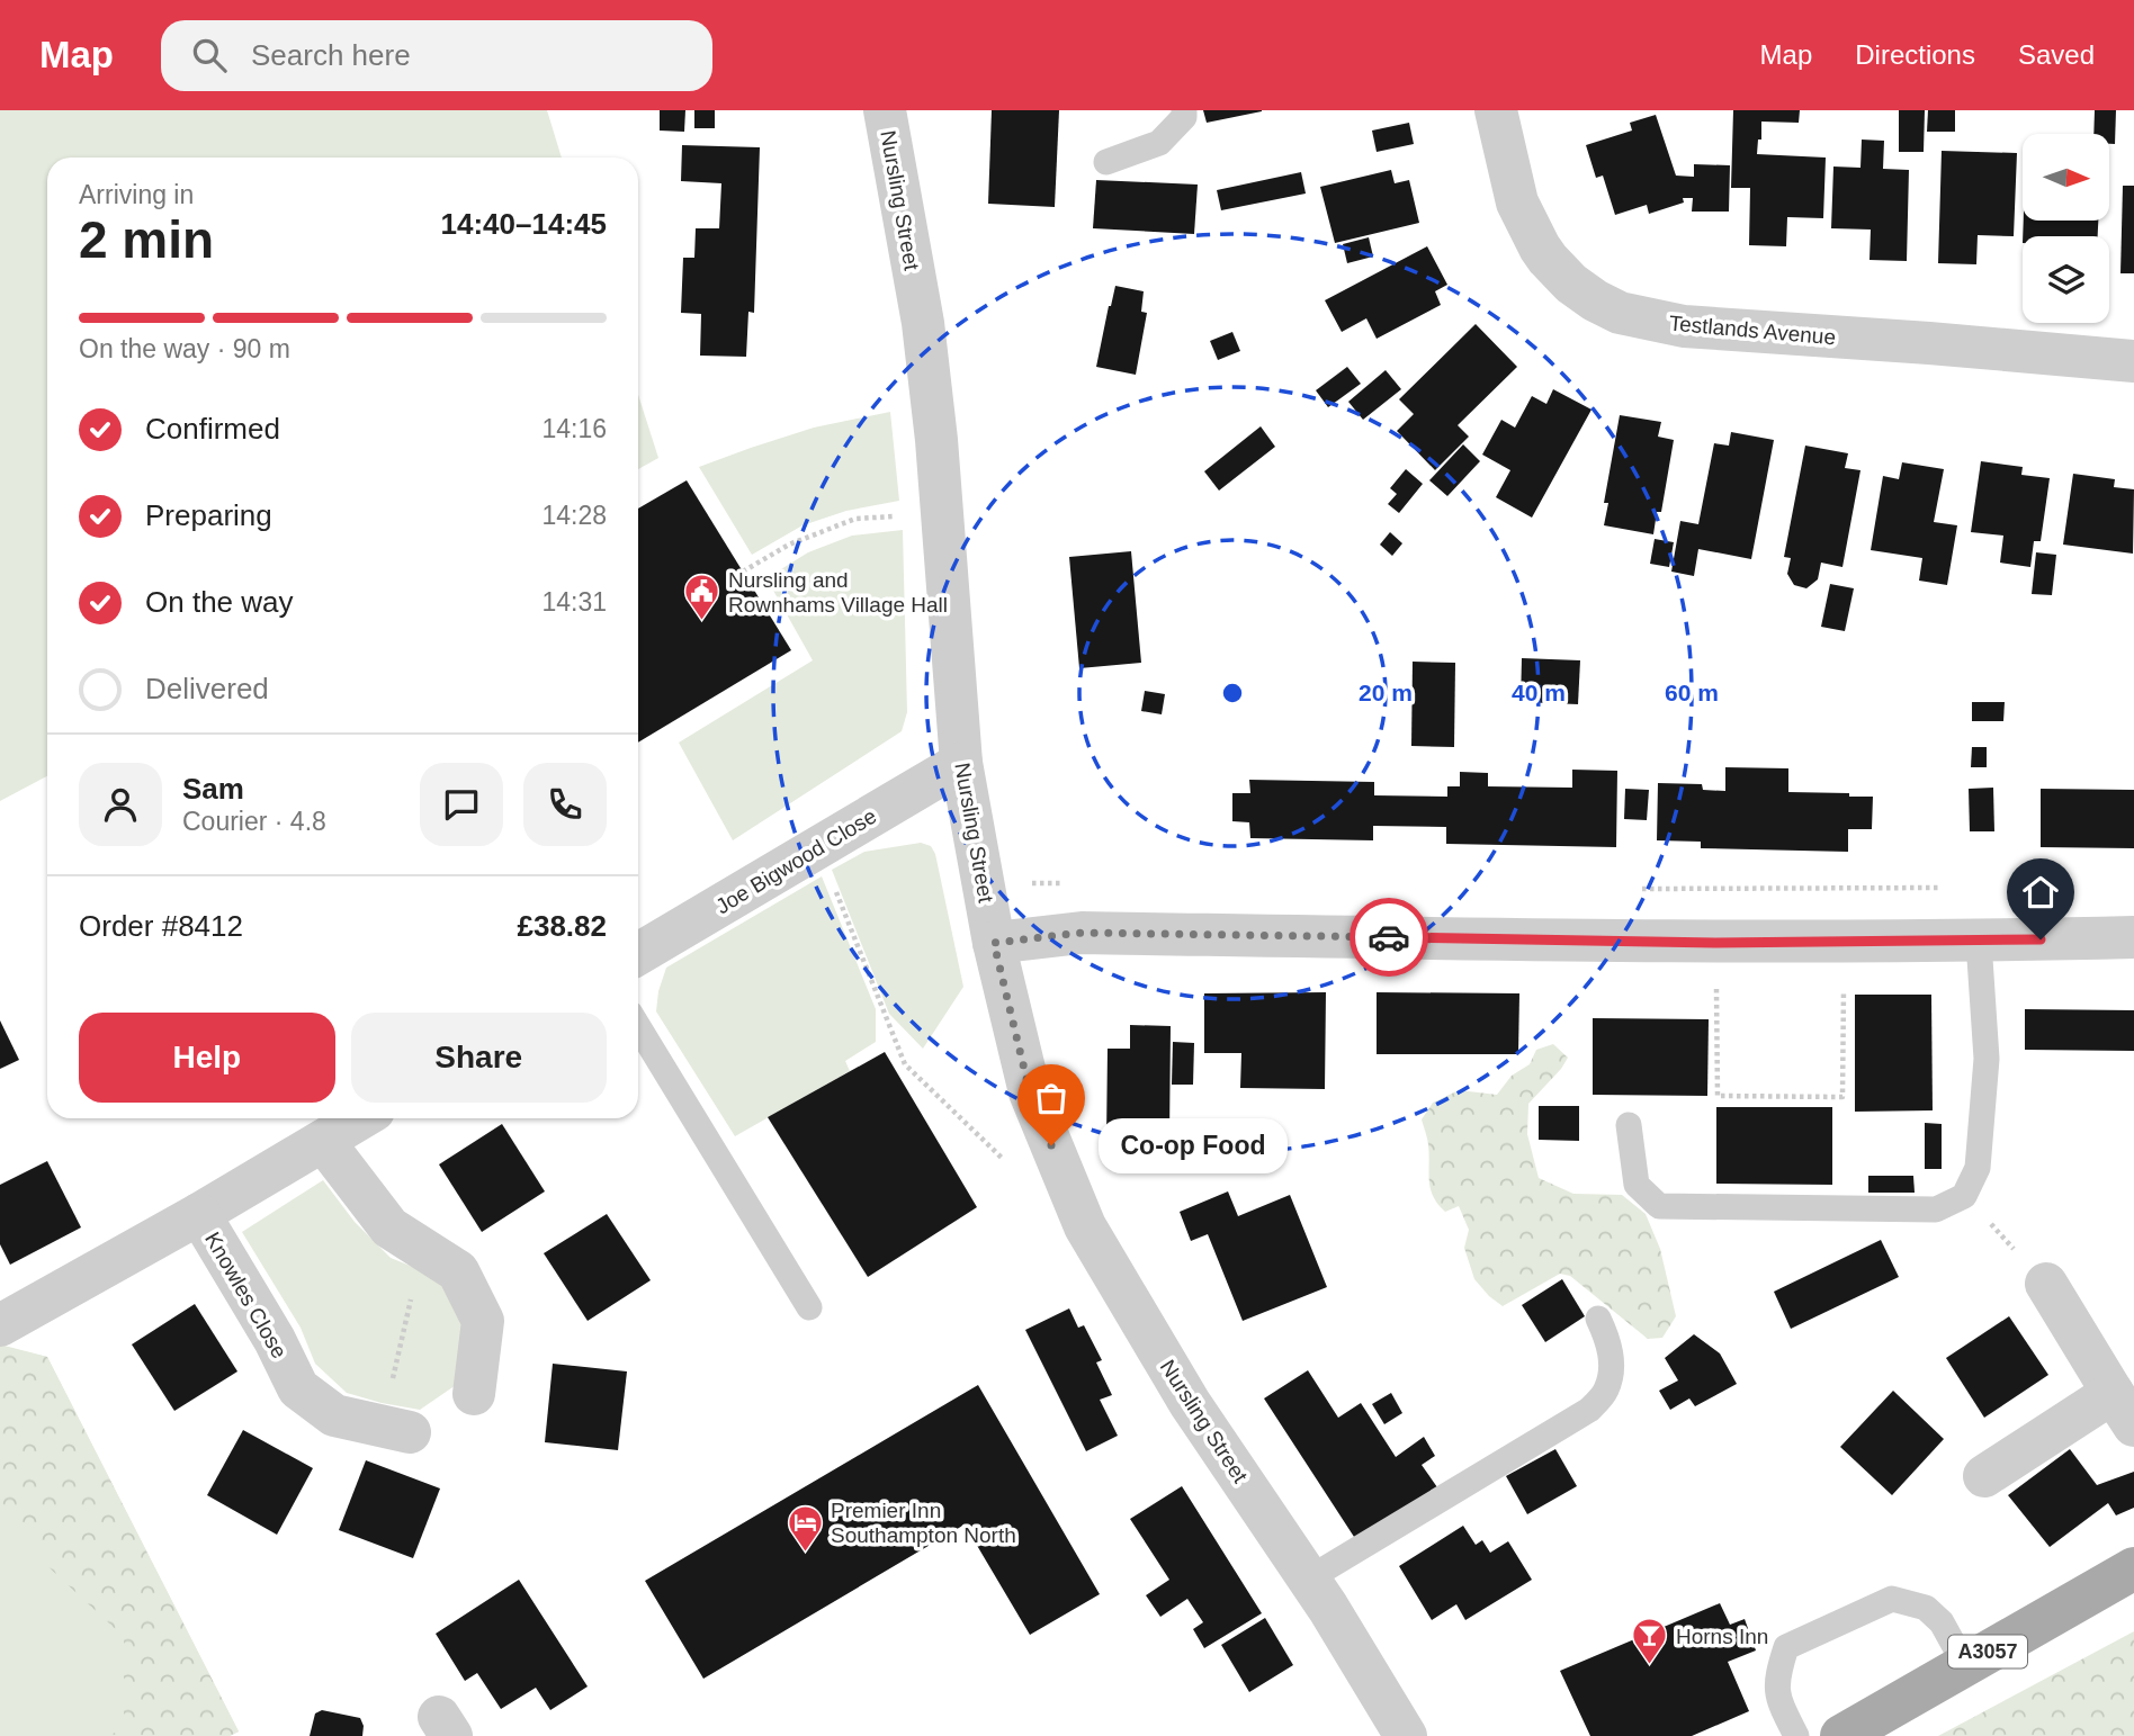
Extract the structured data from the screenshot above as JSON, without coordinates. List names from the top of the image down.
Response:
{
  "streets": {
    "main road": ["A3057"],
    "street": [
      "Nursling Street",
      "Testlands Avenue",
      "Joe Bigwood Close",
      "Knowles Close"
    ]
  },
  "crossings": [
    ["Nursling Street", "Joe Bigwood Close"]
  ],
  "places": {
    "public building": ["Nursling and Rownhams Village Hall"],
    "other": ["Co-op Food"],
    "hotel": ["Premier Inn Southampton North"],
    "bar": ["Horns Inn"]
  },
  "north": "right",
  "page": {
    "header": "Map",
    "search": "Search here",
    "nav": ["Map", "Directions", "Saved"],
    "heading": ["2 min", "Arriving in", "14:40–14:45"],
    "panel": [
      "Sam",
      "Courier · 4.8",
      "Order #8412",
      "£38.82"
    ],
    "bar": "On the way · 90 m",
    "list": [
      ["Confirmed", "14:16"],
      ["Preparing", "14:28"],
      ["On the way", "14:31"],
      "Delivered"
    ],
    "buttons": ["Help", "Share"],
    "bubble": "Co-op Food"
  },
  "rings": ["20 m", "40 m", "60 m"]
}
